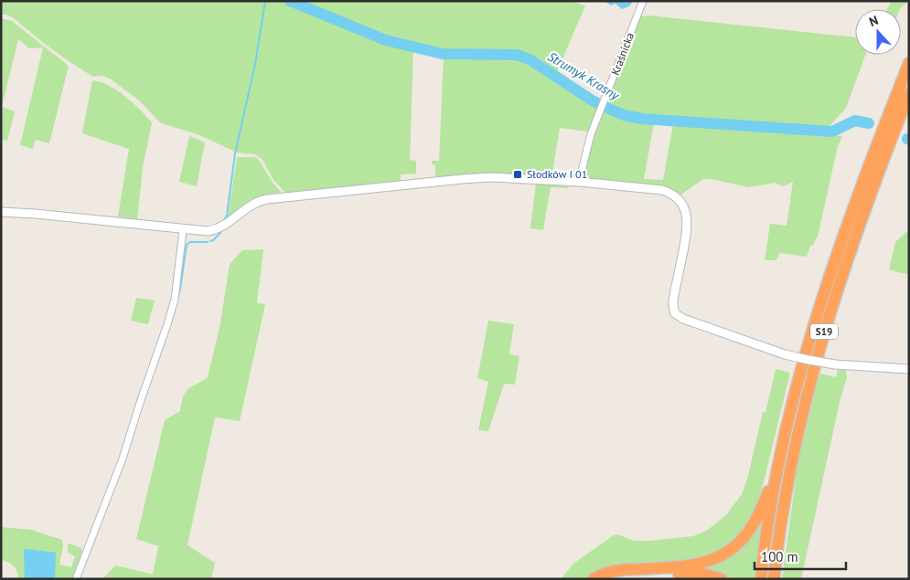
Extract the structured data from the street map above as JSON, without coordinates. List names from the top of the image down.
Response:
{
  "streets": {
    "highway": ["S19"],
    "street": ["Kraśnicka"]
  },
  "water": ["Strumyk Krasny"],
  "places": {
    "transit": ["Słodków I 01"]
  },
  "scale_bar": "100 m",
  "north": "top"
}
